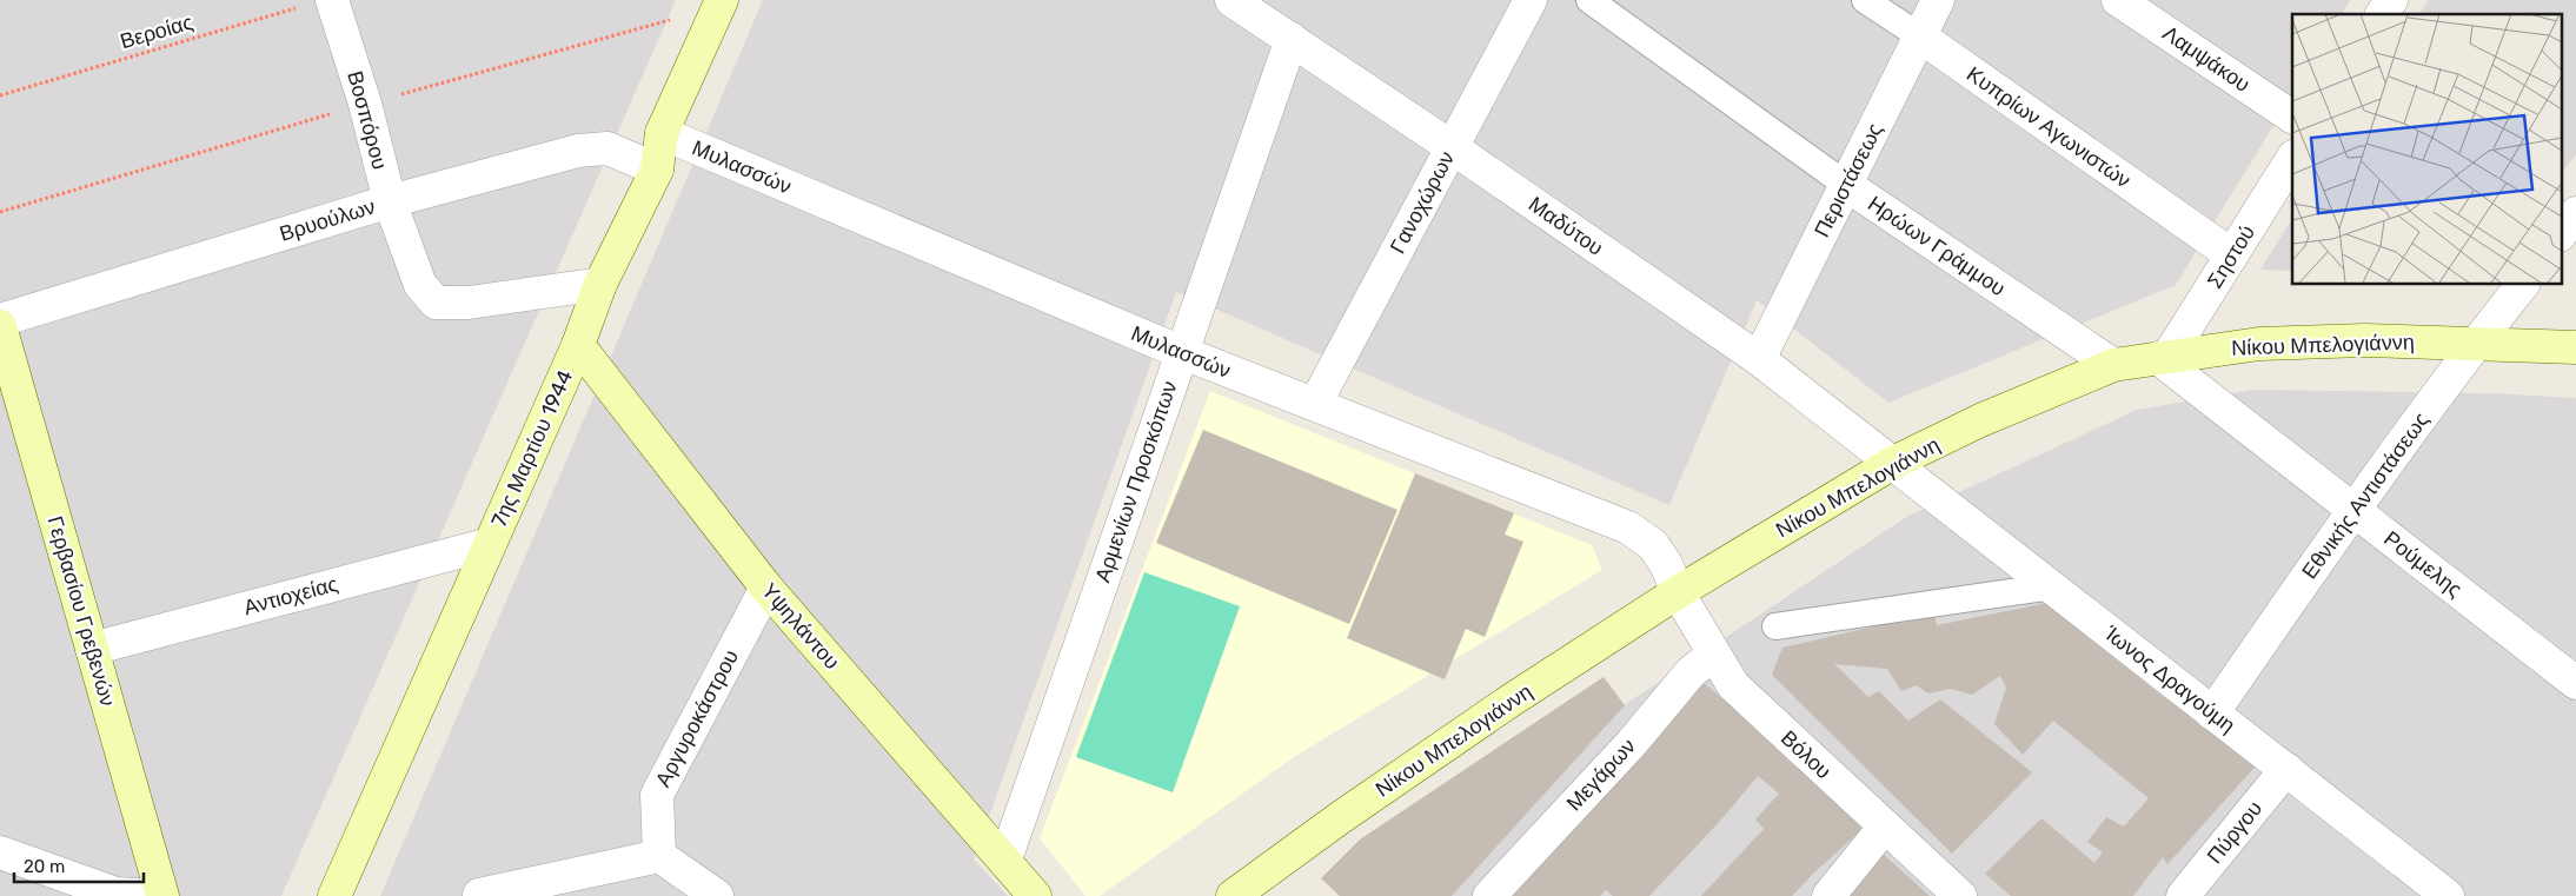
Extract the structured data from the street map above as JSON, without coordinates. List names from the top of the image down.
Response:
{
  "streets": {
    "main road": [
      "Νίκου Μπελογιάννη",
      "7ης Μαρτίου 1944",
      "Γερβασίου Γρεβενών",
      "Υψηλάντου"
    ],
    "street": [
      "Λαμψάκου",
      "Βοσπόρου",
      "Κυπρίων Αγωνιστών",
      "Μυλασσών",
      "Περιστάσεως",
      "Γανοχώρων",
      "Βρυούλων",
      "Μαδύτου",
      "Ηρώων Γράμμου",
      "Σηστού",
      "Αρμενίων Προσκόπων",
      "Εθνικής Αντιστάσεως",
      "Ρούμελης",
      "Αντιοχείας",
      "Ίωνος Δραγούμη",
      "Αργυροκάστρου",
      "Βόλου",
      "Μεγάρων",
      "Πύργου"
    ],
    "path": ["Βεροίας"]
  },
  "crossings": [
    ["Βεροίας", "Βοσπόρου"],
    ["Βοσπόρου", "Βρυούλων"],
    ["Βοσπόρου", "7ης Μαρτίου 1944"],
    ["Κυπρίων Αγωνιστών", "Περιστάσεως"],
    ["Κυπρίων Αγωνιστών", "Σηστού"],
    ["Μυλασσών", "Γανοχώρων"],
    ["Μυλασσών", "Νίκου Μπελογιάννη"],
    ["Μυλασσών", "7ης Μαρτίου 1944"],
    ["Μυλασσών", "Αρμενίων Προσκόπων"],
    ["Μυλασσών", "Βόλου"],
    ["Περιστάσεως", "Μαδύτου"],
    ["Περιστάσεως", "Ηρώων Γράμμου"],
    ["Γανοχώρων", "Μαδύτου"],
    ["Βρυούλων", "7ης Μαρτίου 1944"],
    ["Μαδύτου", "Νίκου Μπελογιάννη"],
    ["Μαδύτου", "Αρμενίων Προσκόπων"],
    ["Μαδύτου", "Ίωνος Δραγούμη"],
    ["Ηρώων Γράμμου", "Νίκου Μπελογιάννη"],
    ["Σηστού", "Νίκου Μπελογιάννη"],
    ["Σηστού", "Ρούμελης"],
    ["Νίκου Μπελογιάννη", "Εθνικής Αντιστάσεως"],
    ["Νίκου Μπελογιάννη", "Ρούμελης"],
    ["Νίκου Μπελογιάννη", "Ίωνος Δραγούμη"],
    ["Νίκου Μπελογιάννη", "Βόλου"],
    ["7ης Μαρτίου 1944", "Αντιοχείας"],
    ["7ης Μαρτίου 1944", "Υψηλάντου"],
    ["Αρμενίων Προσκόπων", "Υψηλάντου"],
    ["Εθνικής Αντιστάσεως", "Ρούμελης"],
    ["Εθνικής Αντιστάσεως", "Ίωνος Δραγούμη"],
    ["Αντιοχείας", "Γερβασίου Γρεβενών"],
    ["Υψηλάντου", "Αργυροκάστρου"],
    ["Ίωνος Δραγούμη", "Πύργου"],
    ["Βόλου", "Μεγάρων"]
  ],
  "scale_bar": "20 m"
}
